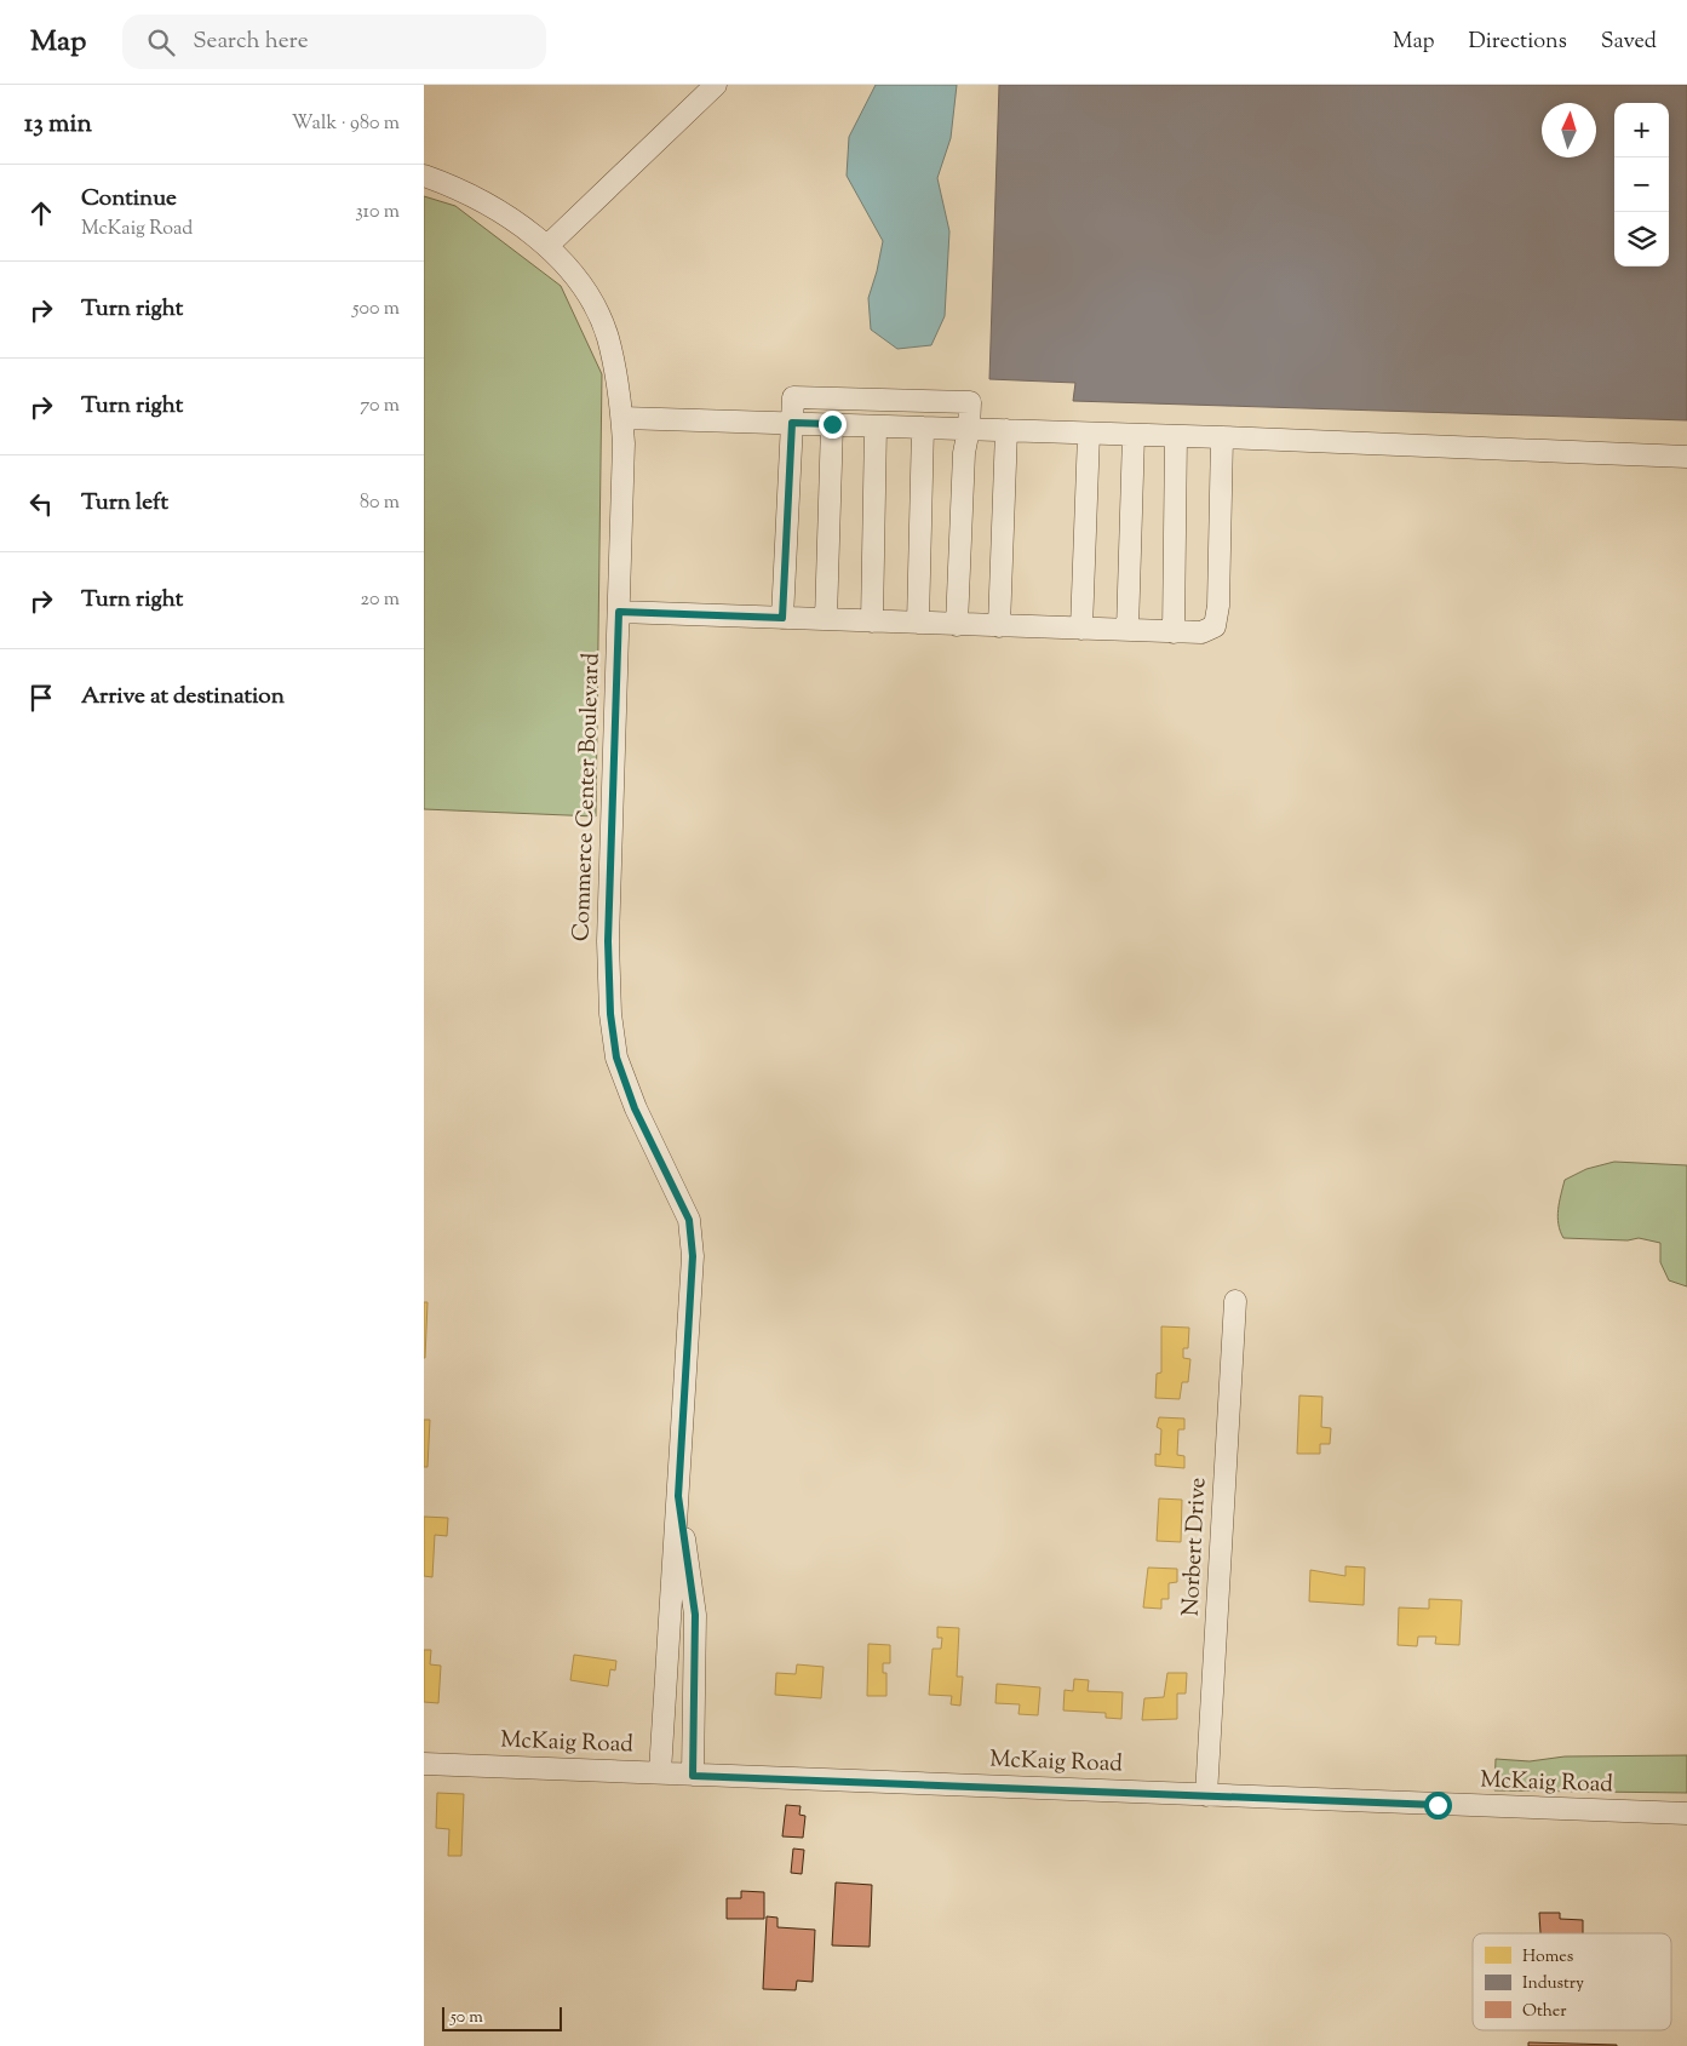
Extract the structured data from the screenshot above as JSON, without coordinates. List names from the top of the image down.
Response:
{
  "streets": {
    "street": ["Commerce Center Boulevard", "Norbert Drive", "McKaig Road"]
  },
  "crossings": [
    ["Commerce Center Boulevard", "McKaig Road"],
    ["Norbert Drive", "McKaig Road"]
  ],
  "legend": ["Homes", "Industry", "Other"],
  "scale_bar": "50 m",
  "north": "top",
  "page": {
    "header": "Map",
    "search": "Search here",
    "nav": ["Map", "Directions", "Saved"],
    "heading": ["13 min", "Walk · 980 m"],
    "map_buttons": ["+", "−"],
    "list": [
      ["Continue", "McKaig Road", "310 m"],
      ["Turn right", "500 m"],
      ["Turn right", "70 m"],
      ["Turn left", "80 m"],
      ["Turn right", "20 m"],
      "Arrive at destination"
    ],
    "scale": "50 m"
  }
}
